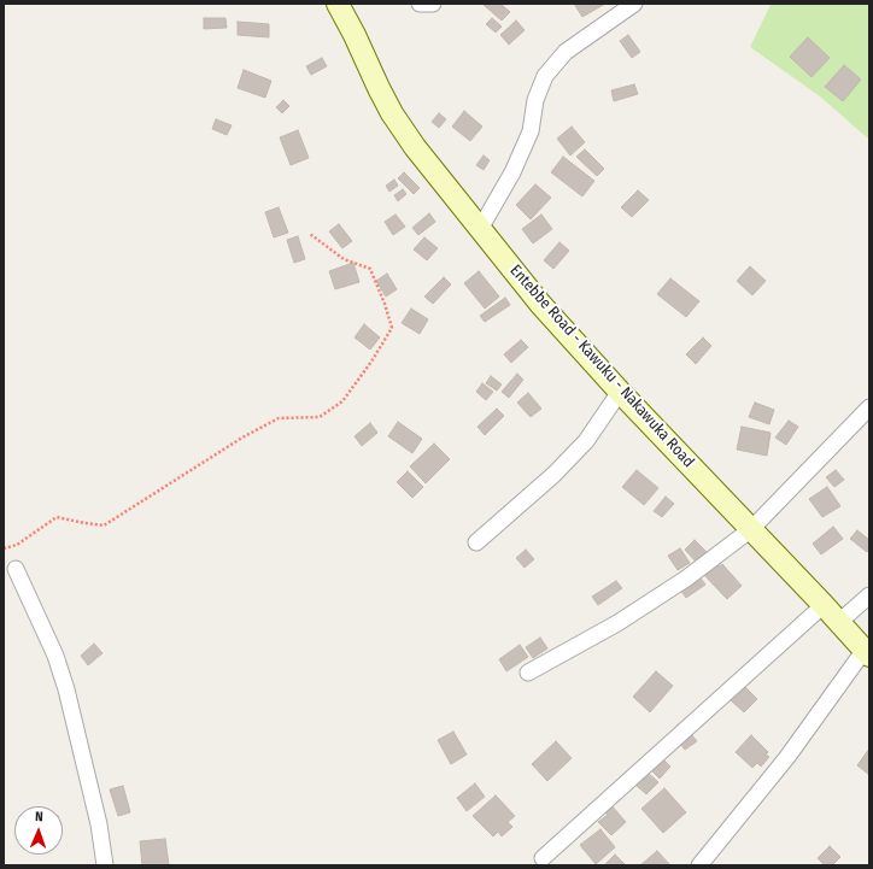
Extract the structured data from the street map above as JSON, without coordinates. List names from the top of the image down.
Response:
{
  "streets": {
    "main road": ["Entebbe Road - Kawuku - Nakawuka Road"]
  },
  "north": "top"
}
